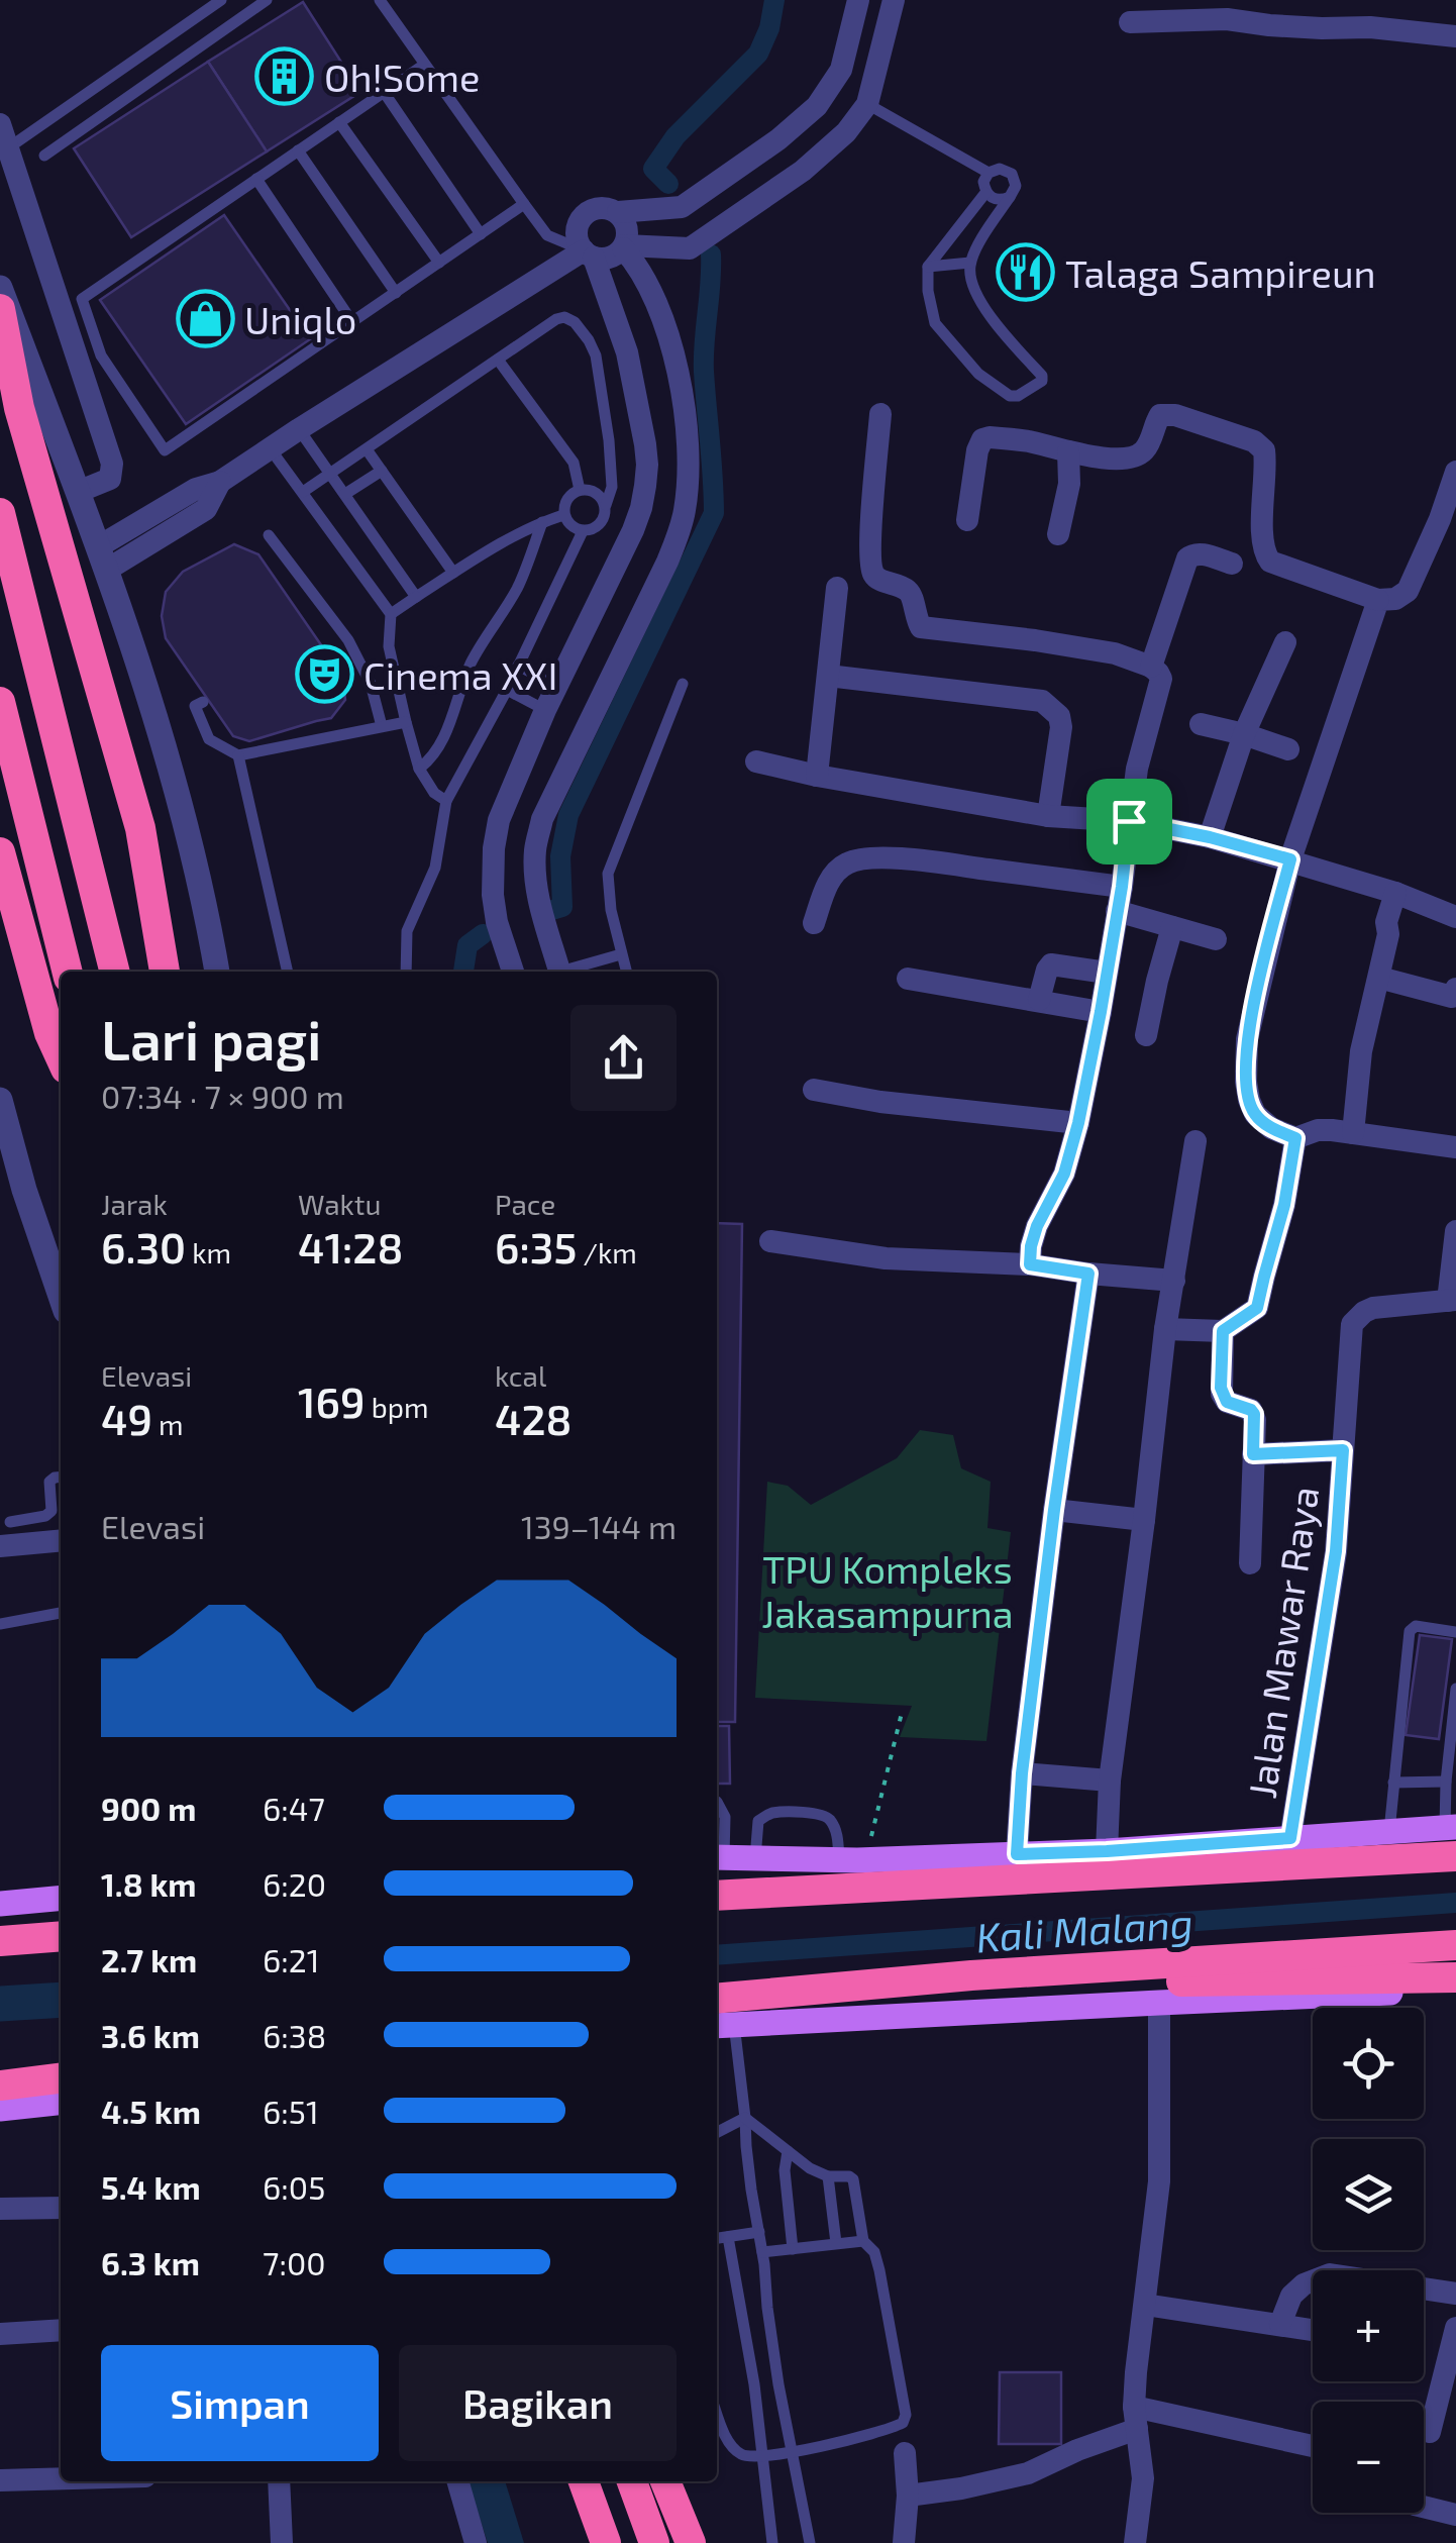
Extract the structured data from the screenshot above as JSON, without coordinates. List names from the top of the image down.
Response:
{
  "streets": {
    "street": ["Jalan Mawar Raya"]
  },
  "water": ["Kali Malang"],
  "parks": ["TPU Kompleks Jakasampurna"],
  "places": {
    "building": ["Oh!Some"],
    "restaurant": ["Talaga Sampireun"],
    "shop": ["Uniqlo"],
    "theatre": ["Cinema XXI"]
  },
  "page": {
    "heading": ["Lari pagi", "07:34 · 7 × 900 m"],
    "stats": [
      ["Jarak", "6.30 km"],
      ["Waktu", "41:28"],
      ["Pace", "6:35 /km"],
      ["Elevasi", "49 m"],
      ["169 bpm"],
      ["kcal", "428"]
    ],
    "chart": ["Elevasi", "139–144 m"],
    "list": [
      {
        "name": "900 m",
        "note": "6:47"
      },
      {
        "name": "1.8 km",
        "note": "6:20"
      },
      {
        "name": "2.7 km",
        "note": "6:21"
      },
      {
        "name": "3.6 km",
        "note": "6:38"
      },
      {
        "name": "4.5 km",
        "note": "6:51"
      },
      {
        "name": "5.4 km",
        "note": "6:05"
      },
      {
        "name": "6.3 km",
        "note": "7:00"
      }
    ],
    "map_buttons": ["+", "−"],
    "buttons": ["Simpan", "Bagikan"]
  }
}
